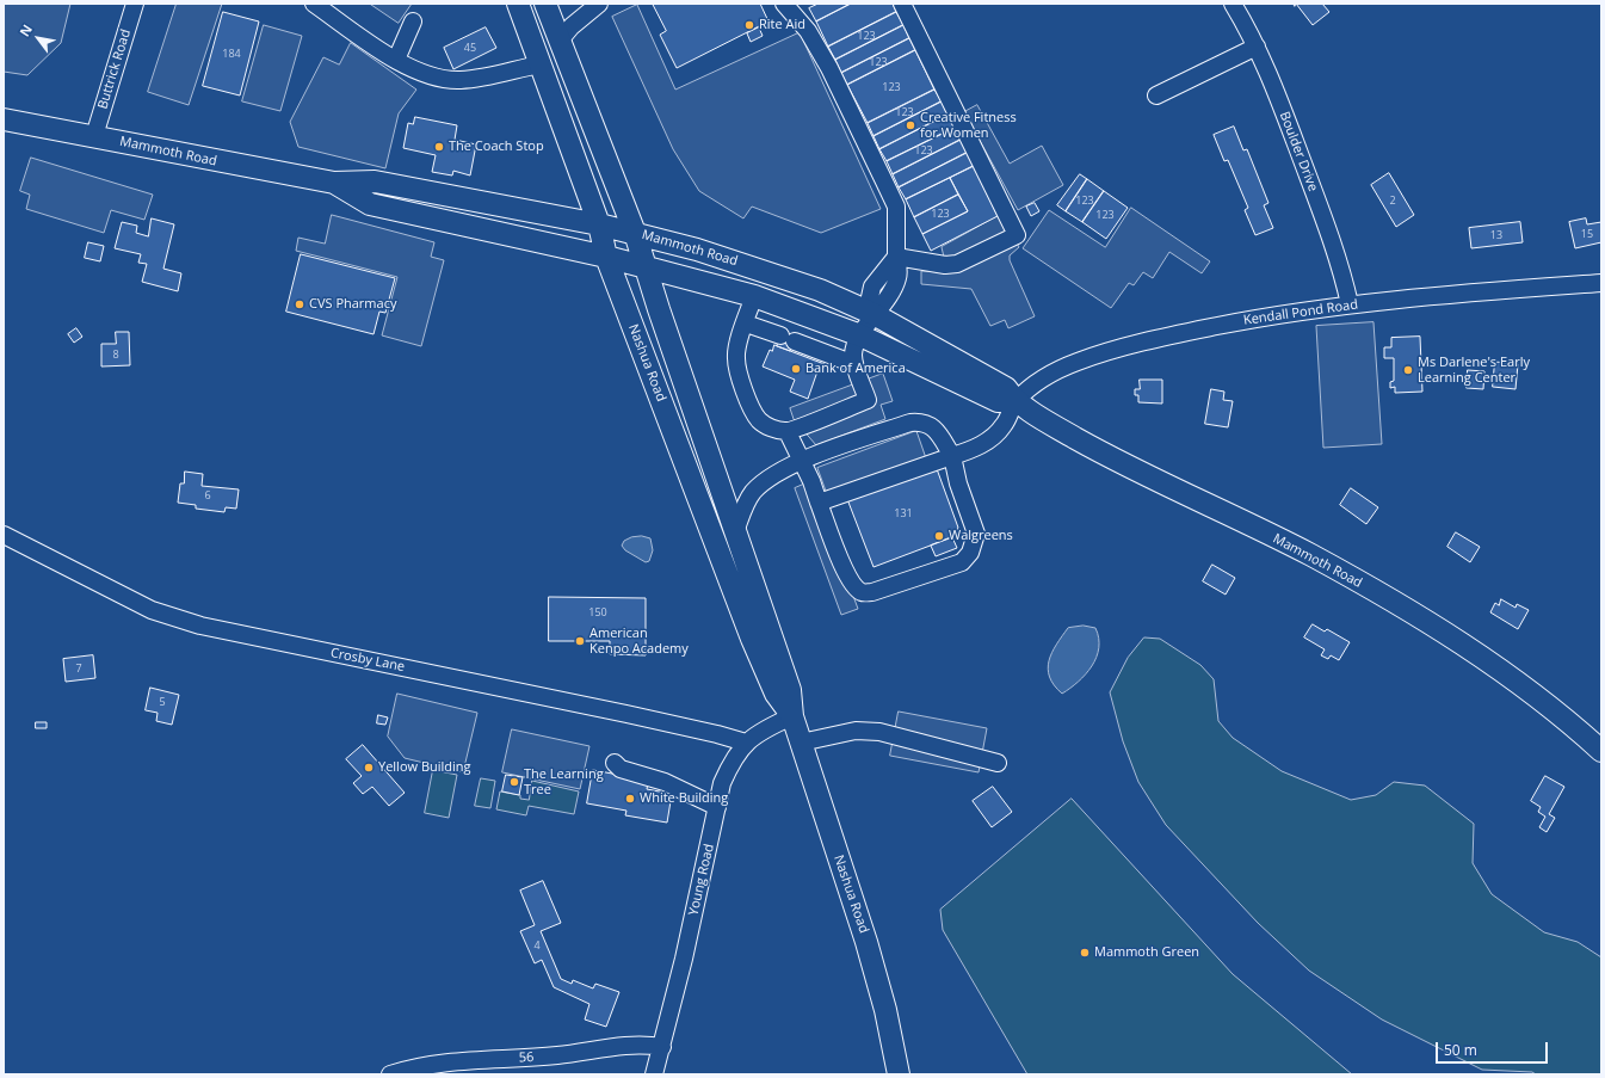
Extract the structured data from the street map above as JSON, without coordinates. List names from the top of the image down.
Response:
{
  "streets": {
    "main road": ["Mammoth Road", "Nashua Road"],
    "street": [
      "Buttrick Road",
      "Boulder Drive",
      "Kendall Pond Road",
      "Crosby Lane",
      "Young Road",
      "56"
    ]
  },
  "crossings": [
    ["Buttrick Road", "Mammoth Road"],
    ["Mammoth Road", "Kendall Pond Road"],
    ["Mammoth Road", "Nashua Road"],
    ["Boulder Drive", "Kendall Pond Road"],
    ["Nashua Road", "Young Road"],
    ["Crosby Lane", "Young Road"],
    ["Young Road", "56"]
  ],
  "places": [
    "Rite Aid",
    "Creative Fitness for Women",
    "The Coach Stop",
    "CVS Pharmacy",
    "Bank of America",
    "Ms Darlene's Early Learning Center",
    "Walgreens",
    "American Kenpo Academy",
    "Yellow Building",
    "The Learning Tree",
    "White Building",
    "Mammoth Green"
  ],
  "house_numbers": [
    "123",
    "45",
    "184",
    "123",
    "123",
    "123",
    "123",
    "123",
    "2",
    "123",
    "123",
    "15",
    "13",
    "8",
    "6",
    "131",
    "150",
    "7",
    "5",
    "4"
  ],
  "scale_bar": "50 m",
  "north": "top left"
}
